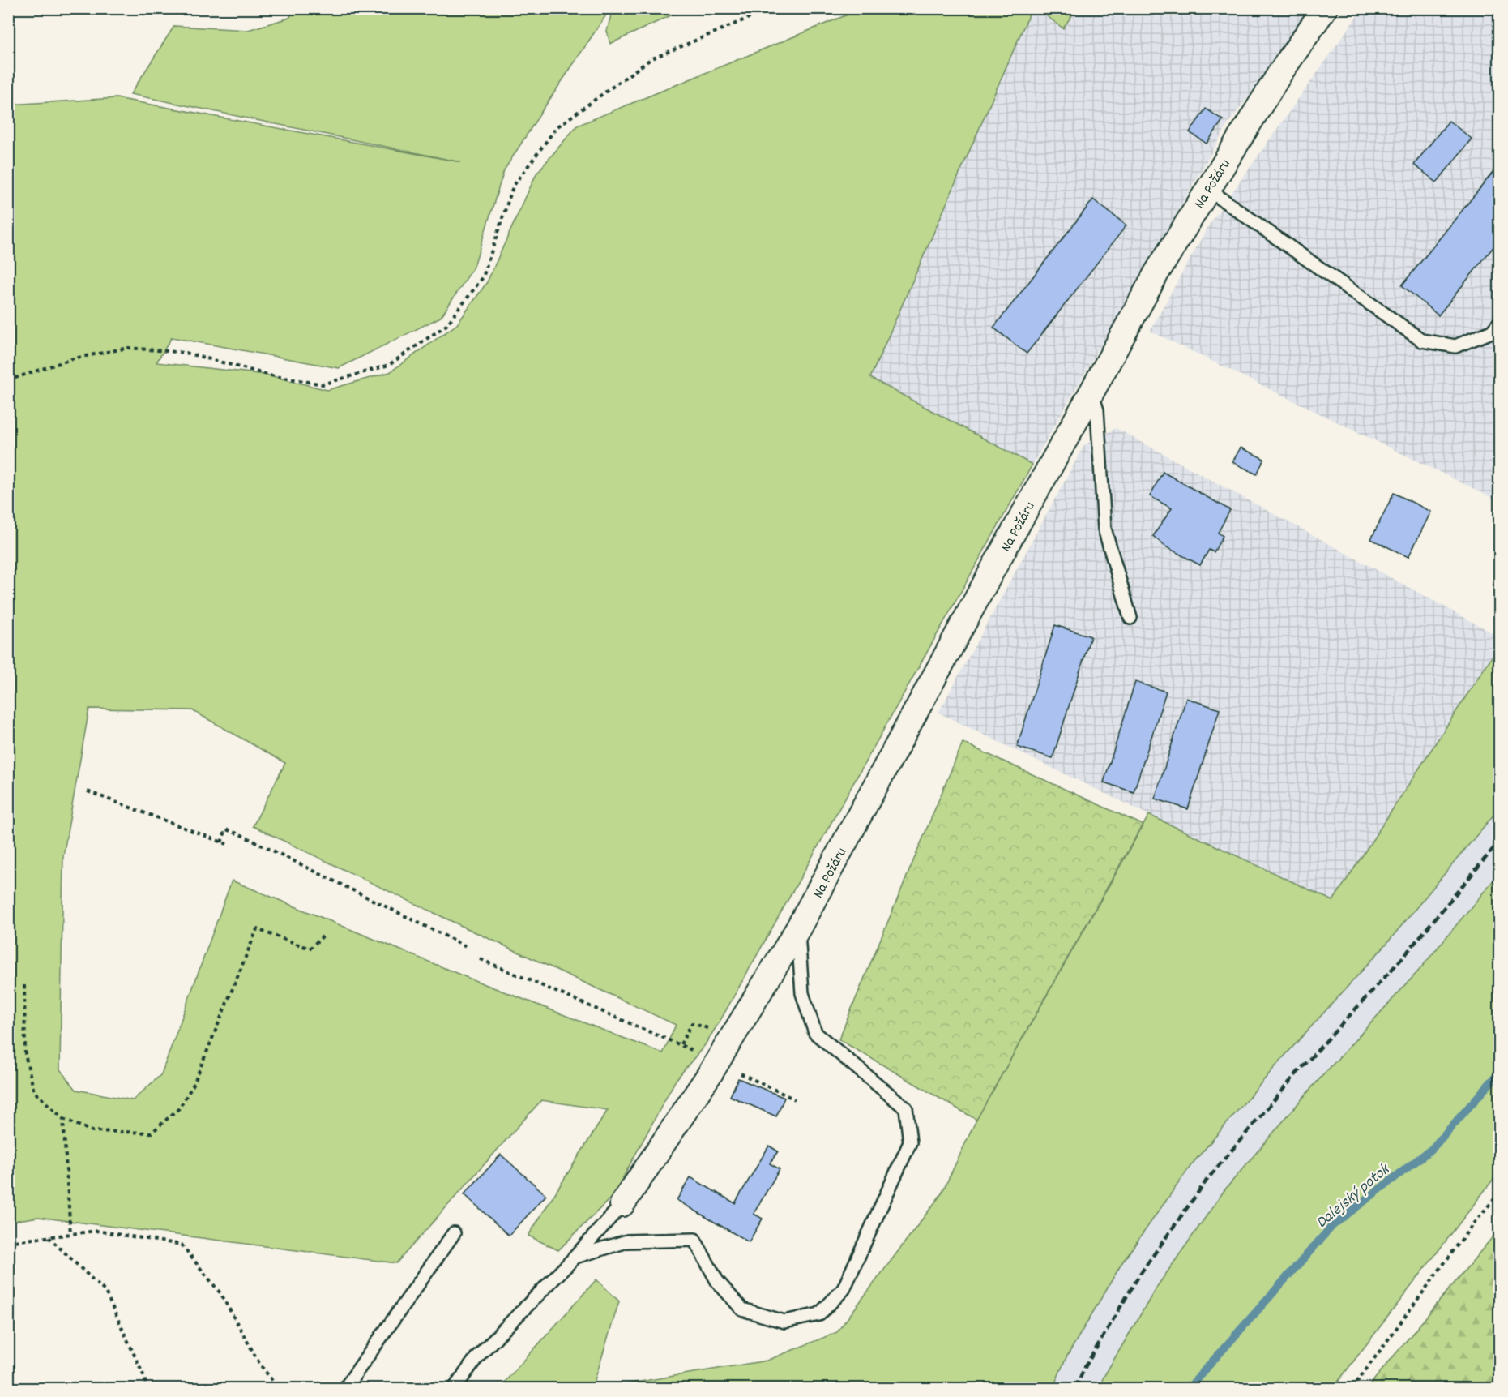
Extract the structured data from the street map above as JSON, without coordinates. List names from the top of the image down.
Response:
{
  "streets": {
    "street": ["Na Požáru"]
  },
  "water": ["Dalejský potok"]
}
